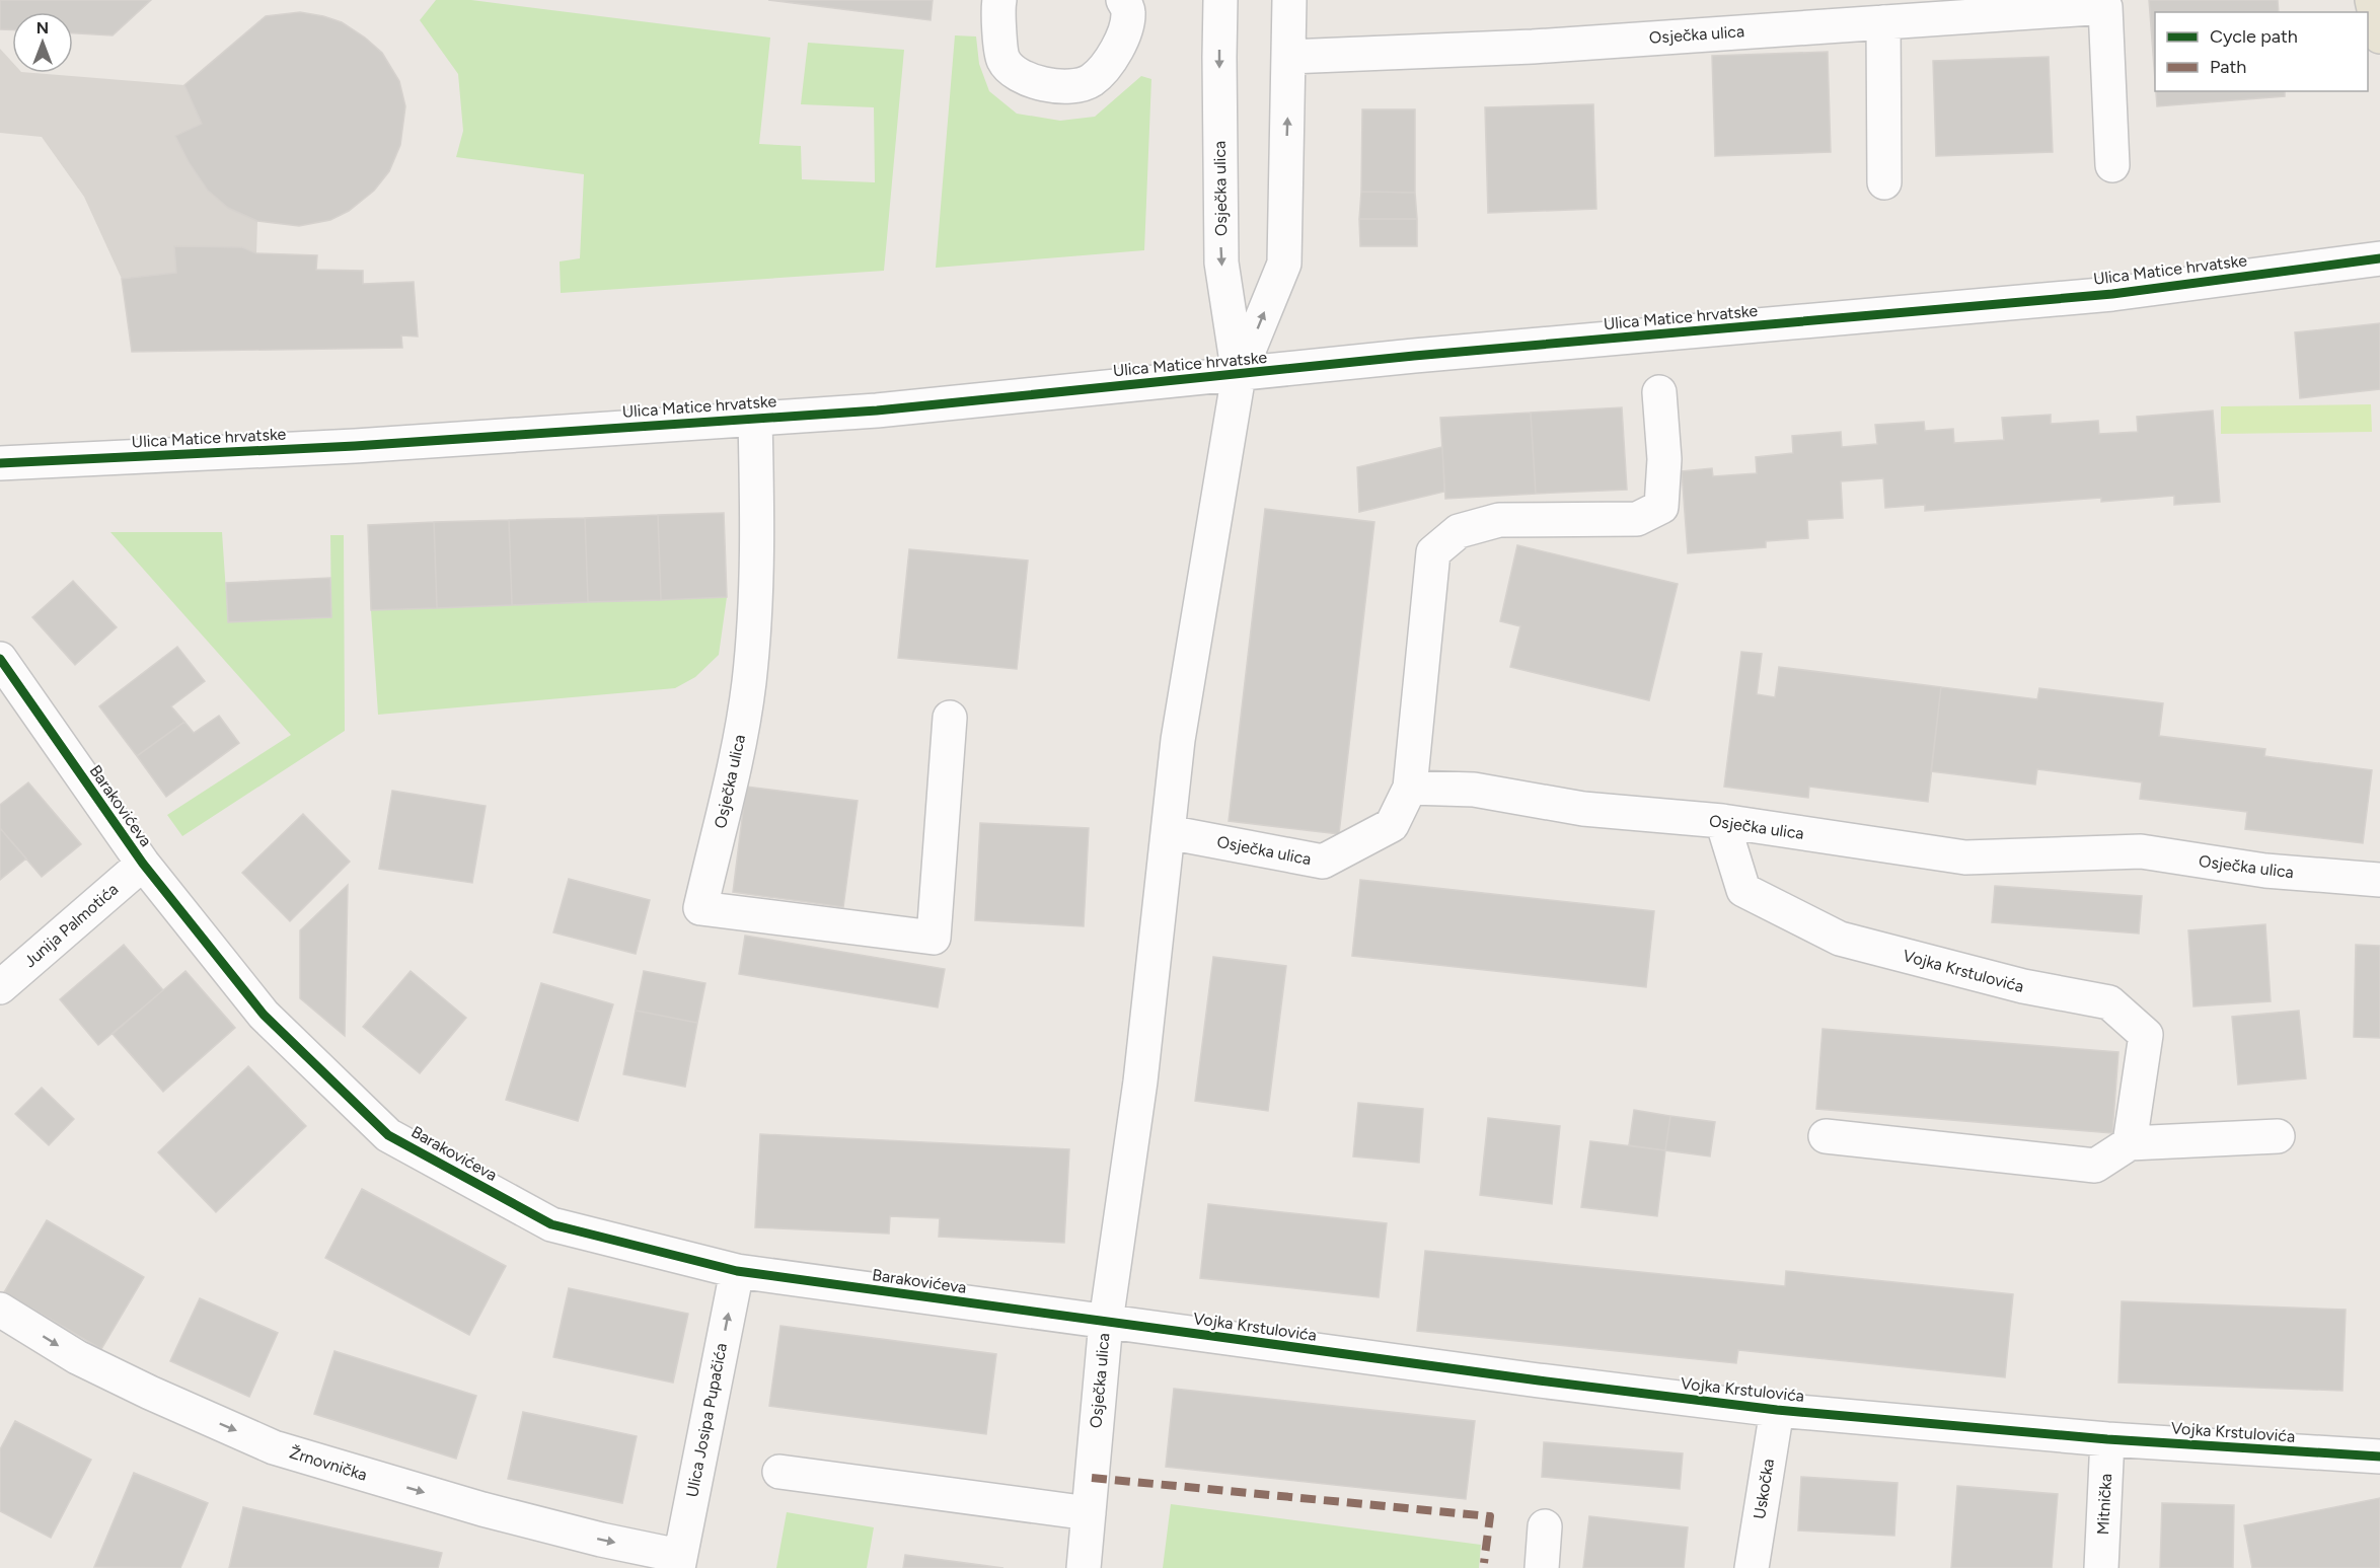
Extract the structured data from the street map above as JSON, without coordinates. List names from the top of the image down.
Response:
{
  "streets": {
    "street": [
      "Osječka ulica",
      "Ulica Matice hrvatske",
      "Barakovićeva",
      "Junija Palmotića",
      "Vojka Krstulovića",
      "Ulica Josipa Pupačića",
      "Žrnovnička",
      "Uskočka",
      "Mitnička"
    ]
  },
  "crossings": [
    ["Osječka ulica", "Ulica Matice hrvatske"],
    ["Osječka ulica", "Barakovićeva"],
    ["Osječka ulica", "Vojka Krstulovića"],
    ["Barakovićeva", "Junija Palmotića"],
    ["Barakovićeva", "Vojka Krstulovića"],
    ["Barakovićeva", "Ulica Josipa Pupačića"],
    ["Vojka Krstulovića", "Uskočka"],
    ["Vojka Krstulovića", "Mitnička"],
    ["Ulica Josipa Pupačića", "Žrnovnička"]
  ],
  "one_way": ["Ulica Josipa Pupačića", "Žrnovnička"],
  "legend": ["Cycle path", "Path"],
  "north": "top"
}
